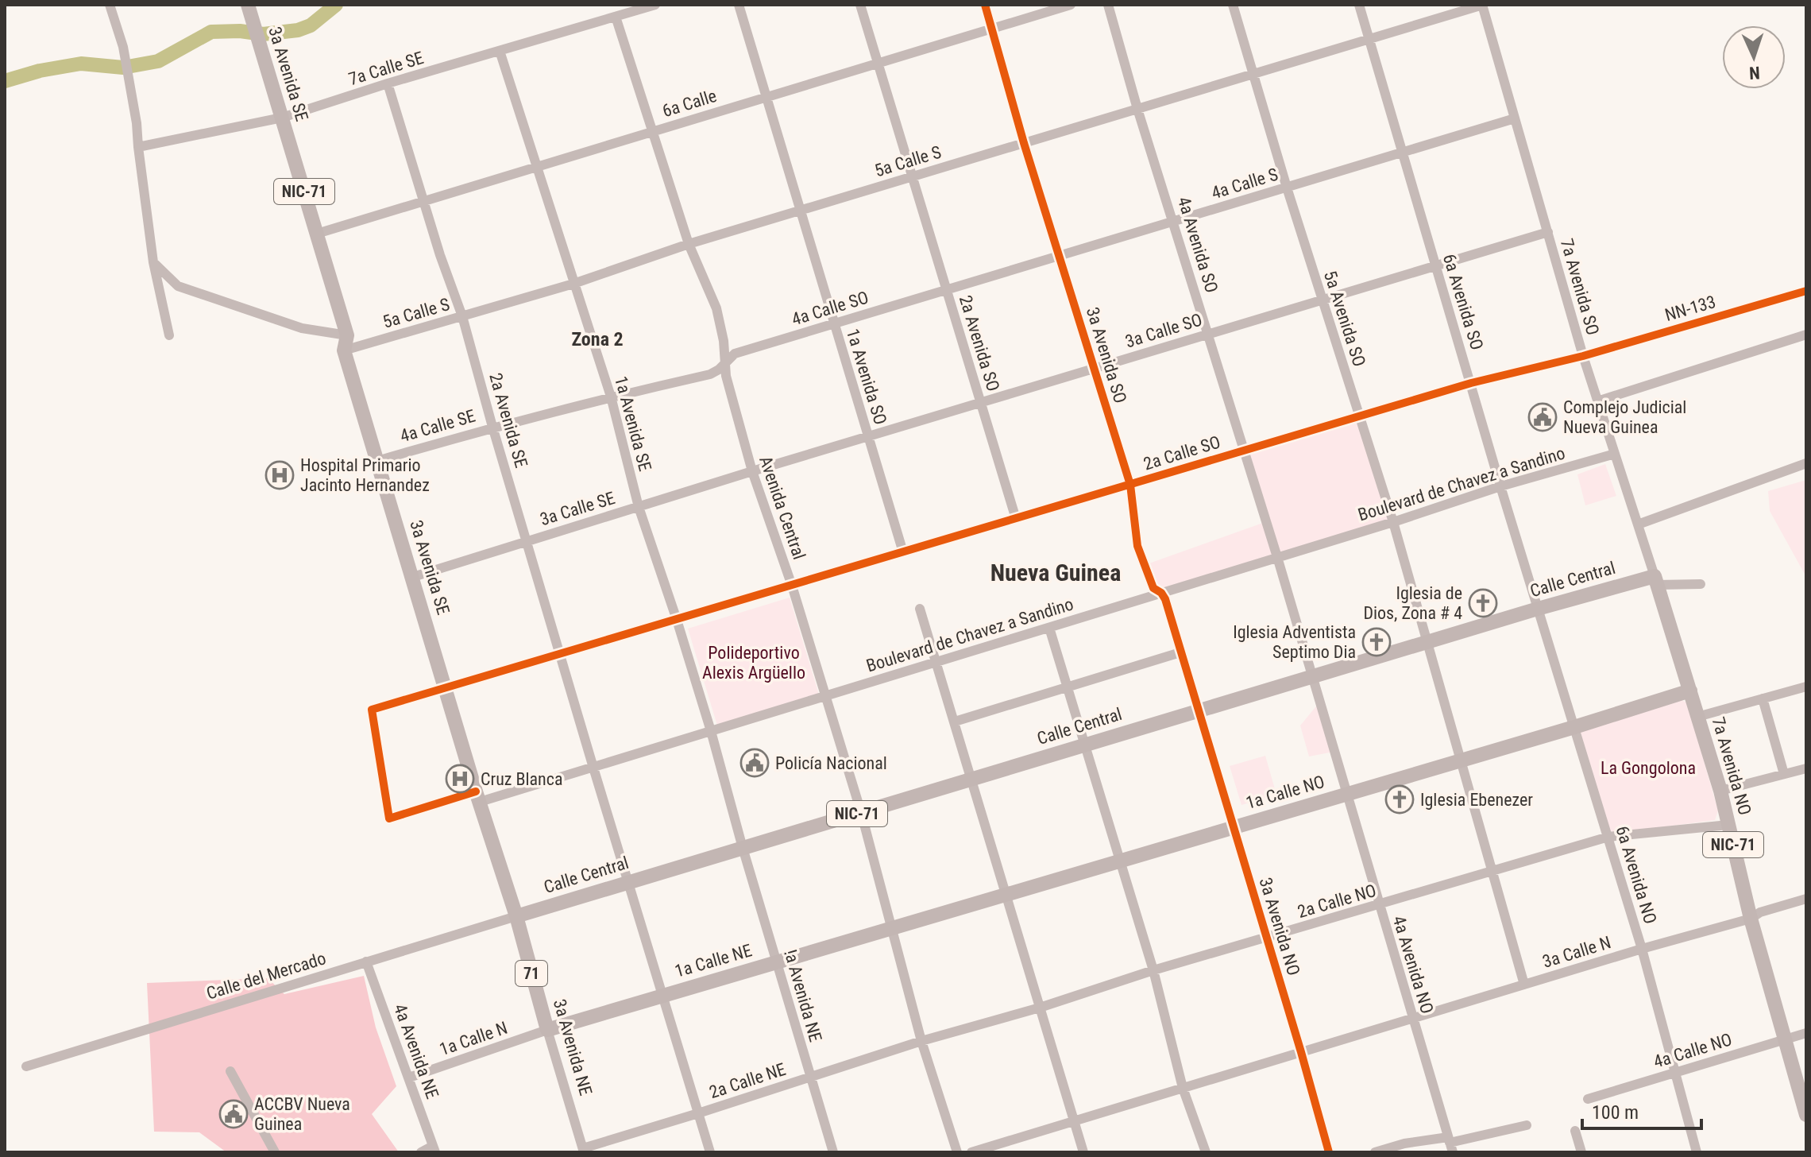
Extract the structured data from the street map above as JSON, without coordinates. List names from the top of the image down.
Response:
{
  "streets": {
    "highway": [
      "3a Avenida SE",
      "NIC-71",
      "Calle Central",
      "7a Avenida NO",
      "1a Calle NO",
      "1a Calle NE",
      "71",
      "3a Avenida NE"
    ],
    "street": [
      "7a Calle SE",
      "6a Calle",
      "5a Calle S",
      "4a Calle S",
      "4a Avenida SO",
      "7a Avenida SO",
      "6a Avenida SO",
      "4a Calle SO",
      "NN-133",
      "5a Avenida SO",
      "3a Calle SO",
      "2a Avenida SO",
      "3a Avenida SO",
      "1a Avenida SO",
      "2a Avenida SE",
      "1a Avenida SE",
      "4a Calle SE",
      "2a Calle SO",
      "Boulevard de Chavez a Sandino",
      "Avenida Central",
      "3a Calle SE",
      "6a Avenida NO",
      "2a Calle NO",
      "3a Avenida NO",
      "3a Calle N",
      "4a Avenida NO",
      "Calle del Mercado",
      "!a Avenida NE",
      "1a Calle N",
      "4a Calle NO",
      "4a Avenida NE",
      "2a Calle NE"
    ]
  },
  "crossings": [
    ["7a Calle SE", "3a Avenida SE"],
    ["7a Calle SE", "2a Avenida SE"],
    ["7a Calle SE", "1a Avenida SE"],
    ["7a Calle SE", "Avenida Central"],
    ["3a Avenida SE", "6a Calle"],
    ["3a Avenida SE", "5a Calle S"],
    ["3a Avenida SE", "4a Calle SE"],
    ["3a Avenida SE", "2a Calle SO"],
    ["3a Avenida SE", "Boulevard de Chavez a Sandino"],
    ["3a Avenida SE", "3a Calle SE"],
    ["3a Avenida SE", "Calle Central"],
    ["3a Avenida SE", "Calle del Mercado"],
    ["3a Avenida SE", "3a Avenida NE"],
    ["6a Calle", "2a Avenida SO"],
    ["6a Calle", "3a Avenida SO"],
    ["6a Calle", "1a Avenida SO"],
    ["6a Calle", "2a Avenida SE"],
    ["6a Calle", "1a Avenida SE"],
    ["6a Calle", "Avenida Central"],
    ["5a Calle S", "4a Avenida SO"],
    ["5a Calle S", "7a Avenida SO"],
    ["5a Calle S", "6a Avenida SO"],
    ["5a Calle S", "5a Avenida SO"],
    ["5a Calle S", "2a Avenida SO"],
    ["5a Calle S", "3a Avenida SO"],
    ["5a Calle S", "1a Avenida SO"],
    ["5a Calle S", "2a Avenida SE"],
    ["5a Calle S", "1a Avenida SE"],
    ["5a Calle S", "Avenida Central"],
    ["4a Calle S", "4a Avenida SO"],
    ["4a Calle S", "7a Avenida SO"],
    ["4a Calle S", "6a Avenida SO"],
    ["4a Calle S", "4a Calle SO"],
    ["4a Calle S", "5a Avenida SO"],
    ["4a Calle S", "2a Avenida SO"],
    ["4a Calle S", "3a Avenida SO"],
    ["4a Avenida SO", "3a Calle SO"],
    ["4a Avenida SO", "2a Calle SO"],
    ["4a Avenida SO", "Boulevard de Chavez a Sandino"],
    ["4a Avenida SO", "Calle Central"],
    ["4a Avenida SO", "4a Avenida NO"],
    ["7a Avenida SO", "NN-133"],
    ["7a Avenida SO", "3a Calle SO"],
    ["7a Avenida SO", "2a Calle SO"],
    ["7a Avenida SO", "Boulevard de Chavez a Sandino"],
    ["7a Avenida SO", "Calle Central"],
    ["7a Avenida SO", "7a Avenida NO"],
    ["6a Avenida SO", "3a Calle SO"],
    ["6a Avenida SO", "2a Calle SO"],
    ["6a Avenida SO", "Boulevard de Chavez a Sandino"],
    ["6a Avenida SO", "Calle Central"],
    ["6a Avenida SO", "6a Avenida NO"],
    ["4a Calle SO", "2a Avenida SO"],
    ["4a Calle SO", "1a Avenida SO"],
    ["4a Calle SO", "4a Calle SE"],
    ["4a Calle SO", "Avenida Central"],
    ["NN-133", "2a Calle SO"],
    ["5a Avenida SO", "3a Calle SO"],
    ["5a Avenida SO", "2a Calle SO"],
    ["5a Avenida SO", "Boulevard de Chavez a Sandino"],
    ["5a Avenida SO", "Calle Central"],
    ["5a Avenida SO", "1a Calle NO"],
    ["5a Avenida SO", "2a Calle NO"],
    ["5a Avenida SO", "3a Calle N"],
    ["3a Calle SO", "2a Avenida SO"],
    ["3a Calle SO", "3a Avenida SO"],
    ["3a Calle SO", "1a Avenida SO"],
    ["3a Calle SO", "Avenida Central"],
    ["3a Calle SO", "3a Calle SE"],
    ["2a Avenida SO", "2a Calle SO"],
    ["3a Avenida SO", "2a Calle SO"],
    ["3a Avenida SO", "Boulevard de Chavez a Sandino"],
    ["3a Avenida SO", "Calle Central"],
    ["3a Avenida SO", "3a Avenida NO"],
    ["1a Avenida SO", "2a Calle SO"],
    ["2a Avenida SE", "4a Calle SE"],
    ["2a Avenida SE", "2a Calle SO"],
    ["2a Avenida SE", "Boulevard de Chavez a Sandino"],
    ["2a Avenida SE", "3a Calle SE"],
    ["2a Avenida SE", "Calle Central"],
    ["2a Avenida SE", "1a Calle NE"],
    ["2a Avenida SE", "2a Calle NE"],
    ["1a Avenida SE", "4a Calle SE"],
    ["1a Avenida SE", "2a Calle SO"],
    ["1a Avenida SE", "Boulevard de Chavez a Sandino"],
    ["1a Avenida SE", "3a Calle SE"],
    ["1a Avenida SE", "!a Avenida NE"],
    ["4a Calle SE", "Avenida Central"],
    ["2a Calle SO", "Boulevard de Chavez a Sandino"],
    ["2a Calle SO", "Avenida Central"],
    ["Boulevard de Chavez a Sandino", "Avenida Central"],
    ["Boulevard de Chavez a Sandino", "!a Avenida NE"],
    ["Avenida Central", "3a Calle SE"],
    ["Avenida Central", "Calle Central"],
    ["Avenida Central", "1a Calle NO"],
    ["Avenida Central", "2a Calle NO"],
    ["Avenida Central", "1a Calle NE"],
    ["Avenida Central", "2a Calle NE"],
    ["Calle Central", "7a Avenida NO"],
    ["Calle Central", "6a Avenida NO"],
    ["Calle Central", "3a Avenida NO"],
    ["Calle Central", "4a Avenida NO"],
    ["Calle Central", "Calle del Mercado"],
    ["Calle Central", "!a Avenida NE"],
    ["Calle Central", "3a Avenida NE"],
    ["7a Avenida NO", "1a Calle NO"],
    ["7a Avenida NO", "2a Calle NO"],
    ["7a Avenida NO", "3a Calle N"],
    ["7a Avenida NO", "4a Calle NO"],
    ["1a Calle NO", "6a Avenida NO"],
    ["1a Calle NO", "3a Avenida NO"],
    ["1a Calle NO", "1a Calle NE"],
    ["1a Calle NO", "4a Avenida NO"],
    ["6a Avenida NO", "2a Calle NO"],
    ["6a Avenida NO", "3a Calle N"],
    ["6a Avenida NO", "4a Calle NO"],
    ["2a Calle NO", "3a Avenida NO"],
    ["2a Calle NO", "4a Avenida NO"],
    ["2a Calle NO", "2a Calle NE"],
    ["3a Avenida NO", "3a Calle N"],
    ["3a Calle N", "4a Avenida NO"],
    ["1a Calle NE", "!a Avenida NE"],
    ["1a Calle NE", "1a Calle N"],
    ["1a Calle NE", "3a Avenida NE"],
    ["Calle del Mercado", "3a Avenida NE"],
    ["Calle del Mercado", "4a Avenida NE"],
    ["!a Avenida NE", "2a Calle NE"],
    ["1a Calle N", "3a Avenida NE"],
    ["1a Calle N", "4a Avenida NE"],
    ["3a Avenida NE", "2a Calle NE"]
  ],
  "districts": ["Zona 2", "Nueva Guinea"],
  "parks": ["Polideportivo Alexis Argüello", "La Gongolona"],
  "places": {
    "public building": ["Complejo Judicial Nueva Guinea", "Policía Nacional", "ACCBV Nueva Guinea"],
    "hospital": ["Hospital Primario Jacinto Hernandez", "Cruz Blanca"],
    "church": ["Iglesia de Dios, Zona # 4", "Iglesia Adventista Septimo Dia", "Iglesia Ebenezer"]
  },
  "scale_bar": "100 m",
  "north": "bottom"
}
